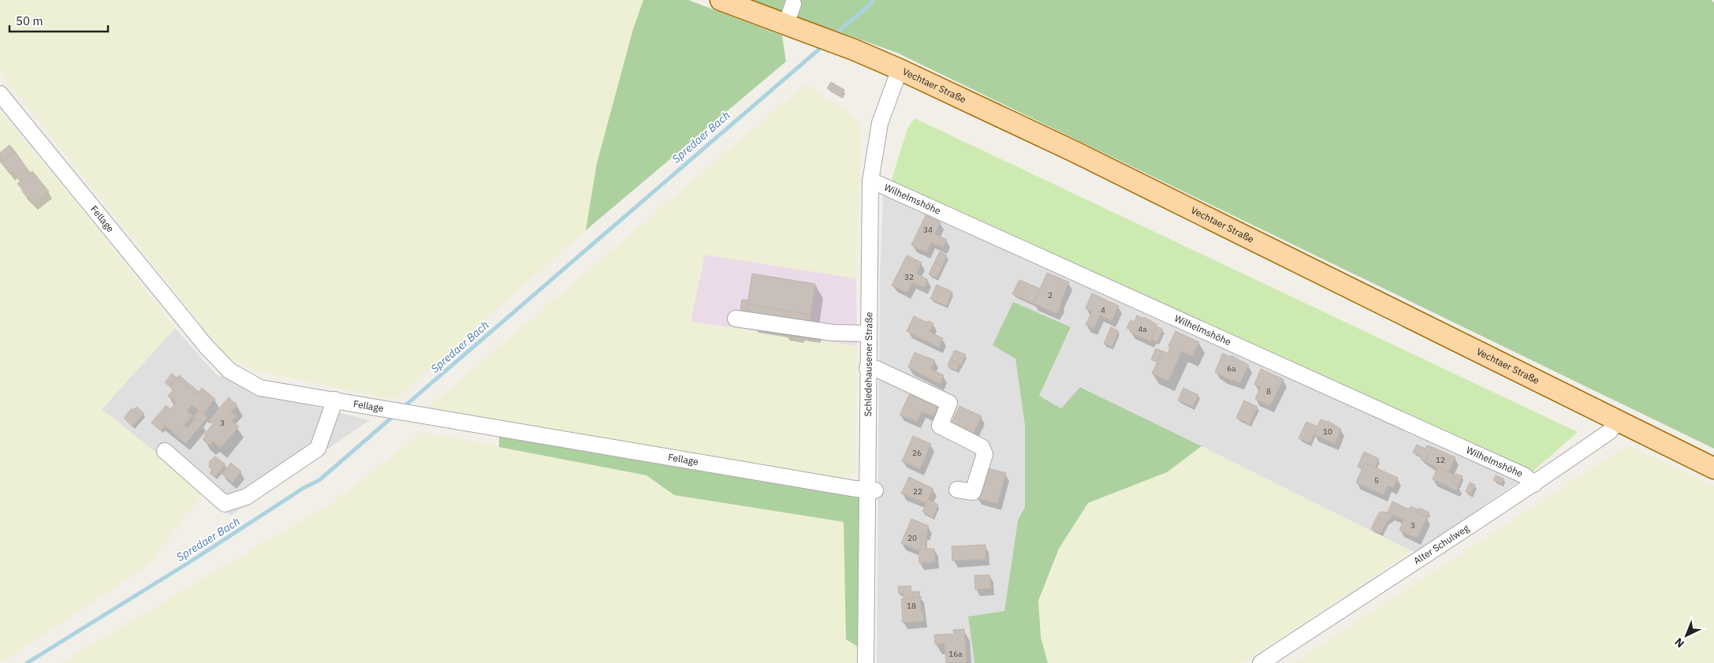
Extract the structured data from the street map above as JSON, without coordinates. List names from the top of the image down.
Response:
{
  "streets": {
    "main road": ["Vechtaer Straße"],
    "street": [
      "Wilhelmshöhe",
      "Fellage",
      "Schledehausener Straße",
      "Alter Schulweg"
    ]
  },
  "crossings": [
    ["Vechtaer Straße", "Schledehausener Straße"],
    ["Vechtaer Straße", "Alter Schulweg"],
    ["Wilhelmshöhe", "Schledehausener Straße"],
    ["Wilhelmshöhe", "Alter Schulweg"],
    ["Fellage", "Schledehausener Straße"]
  ],
  "water": ["Spredaer Bach"],
  "house_numbers": [
    "34",
    "32",
    "2",
    "4",
    "4a",
    "6a",
    "8",
    "3",
    "10",
    "26",
    "12",
    "5",
    "22",
    "3",
    "20",
    "18",
    "16a"
  ],
  "scale_bar": "50 m",
  "north": "bottom left"
}
